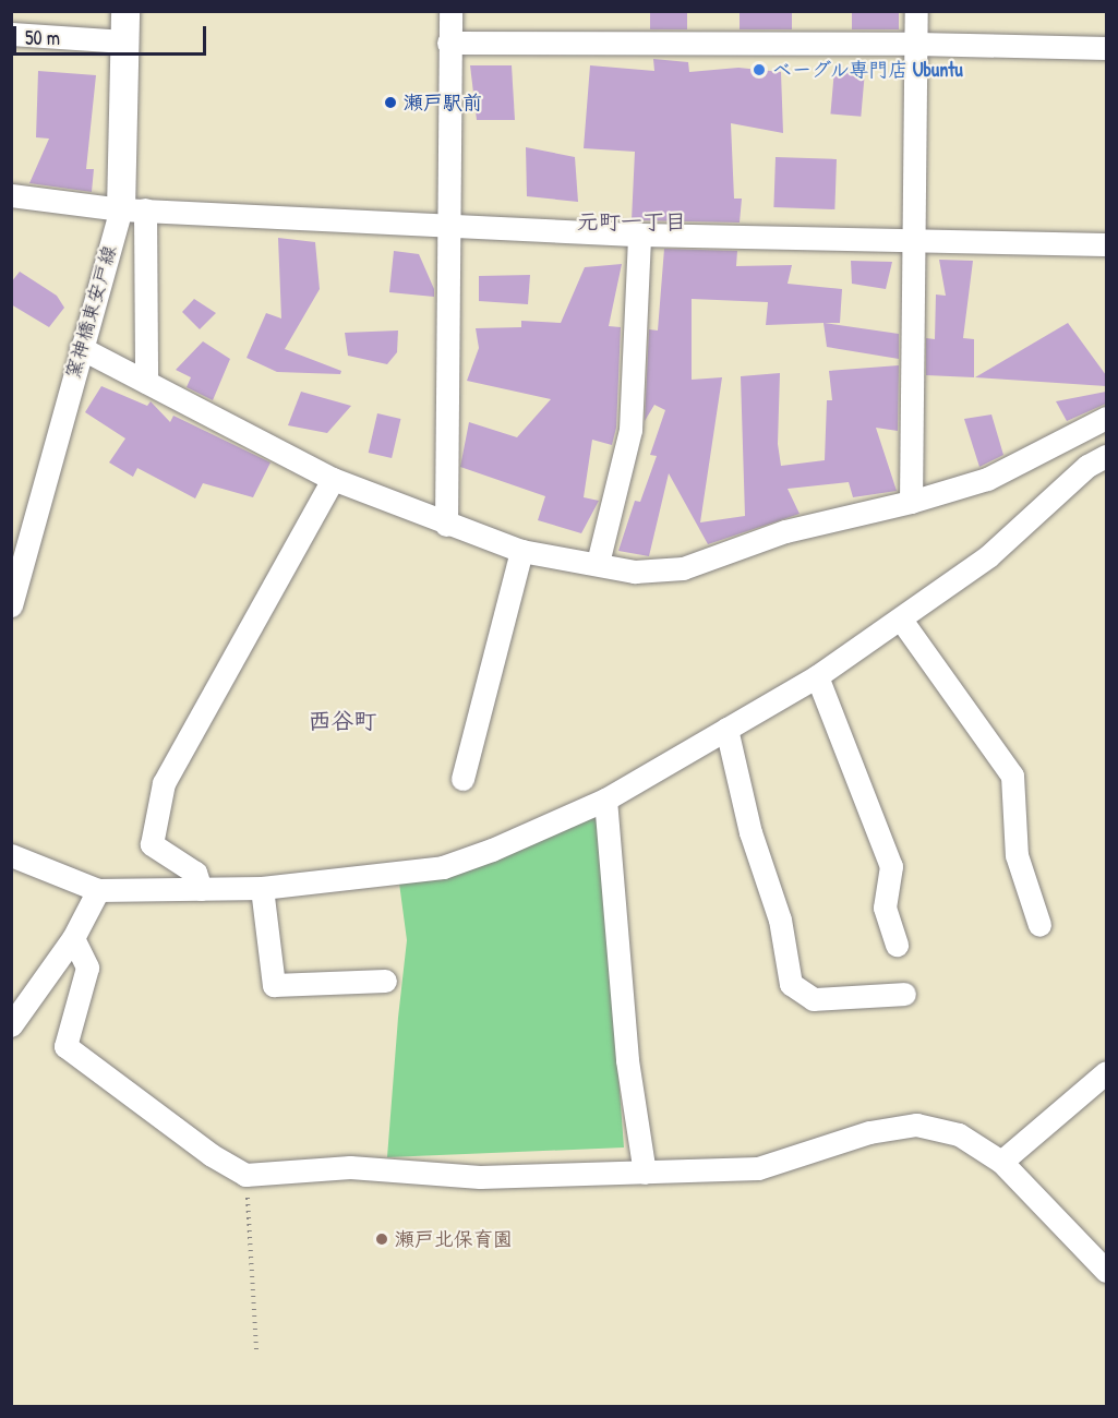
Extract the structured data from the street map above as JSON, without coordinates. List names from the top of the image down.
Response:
{
  "streets": {
    "street": ["窯神橋東安戸線"]
  },
  "districts": ["元町一丁目", "西谷町"],
  "places": ["ベーグル専門店 Ubuntu", "瀬戸駅前", "瀬戸北保育園"],
  "scale_bar": "50 m"
}
